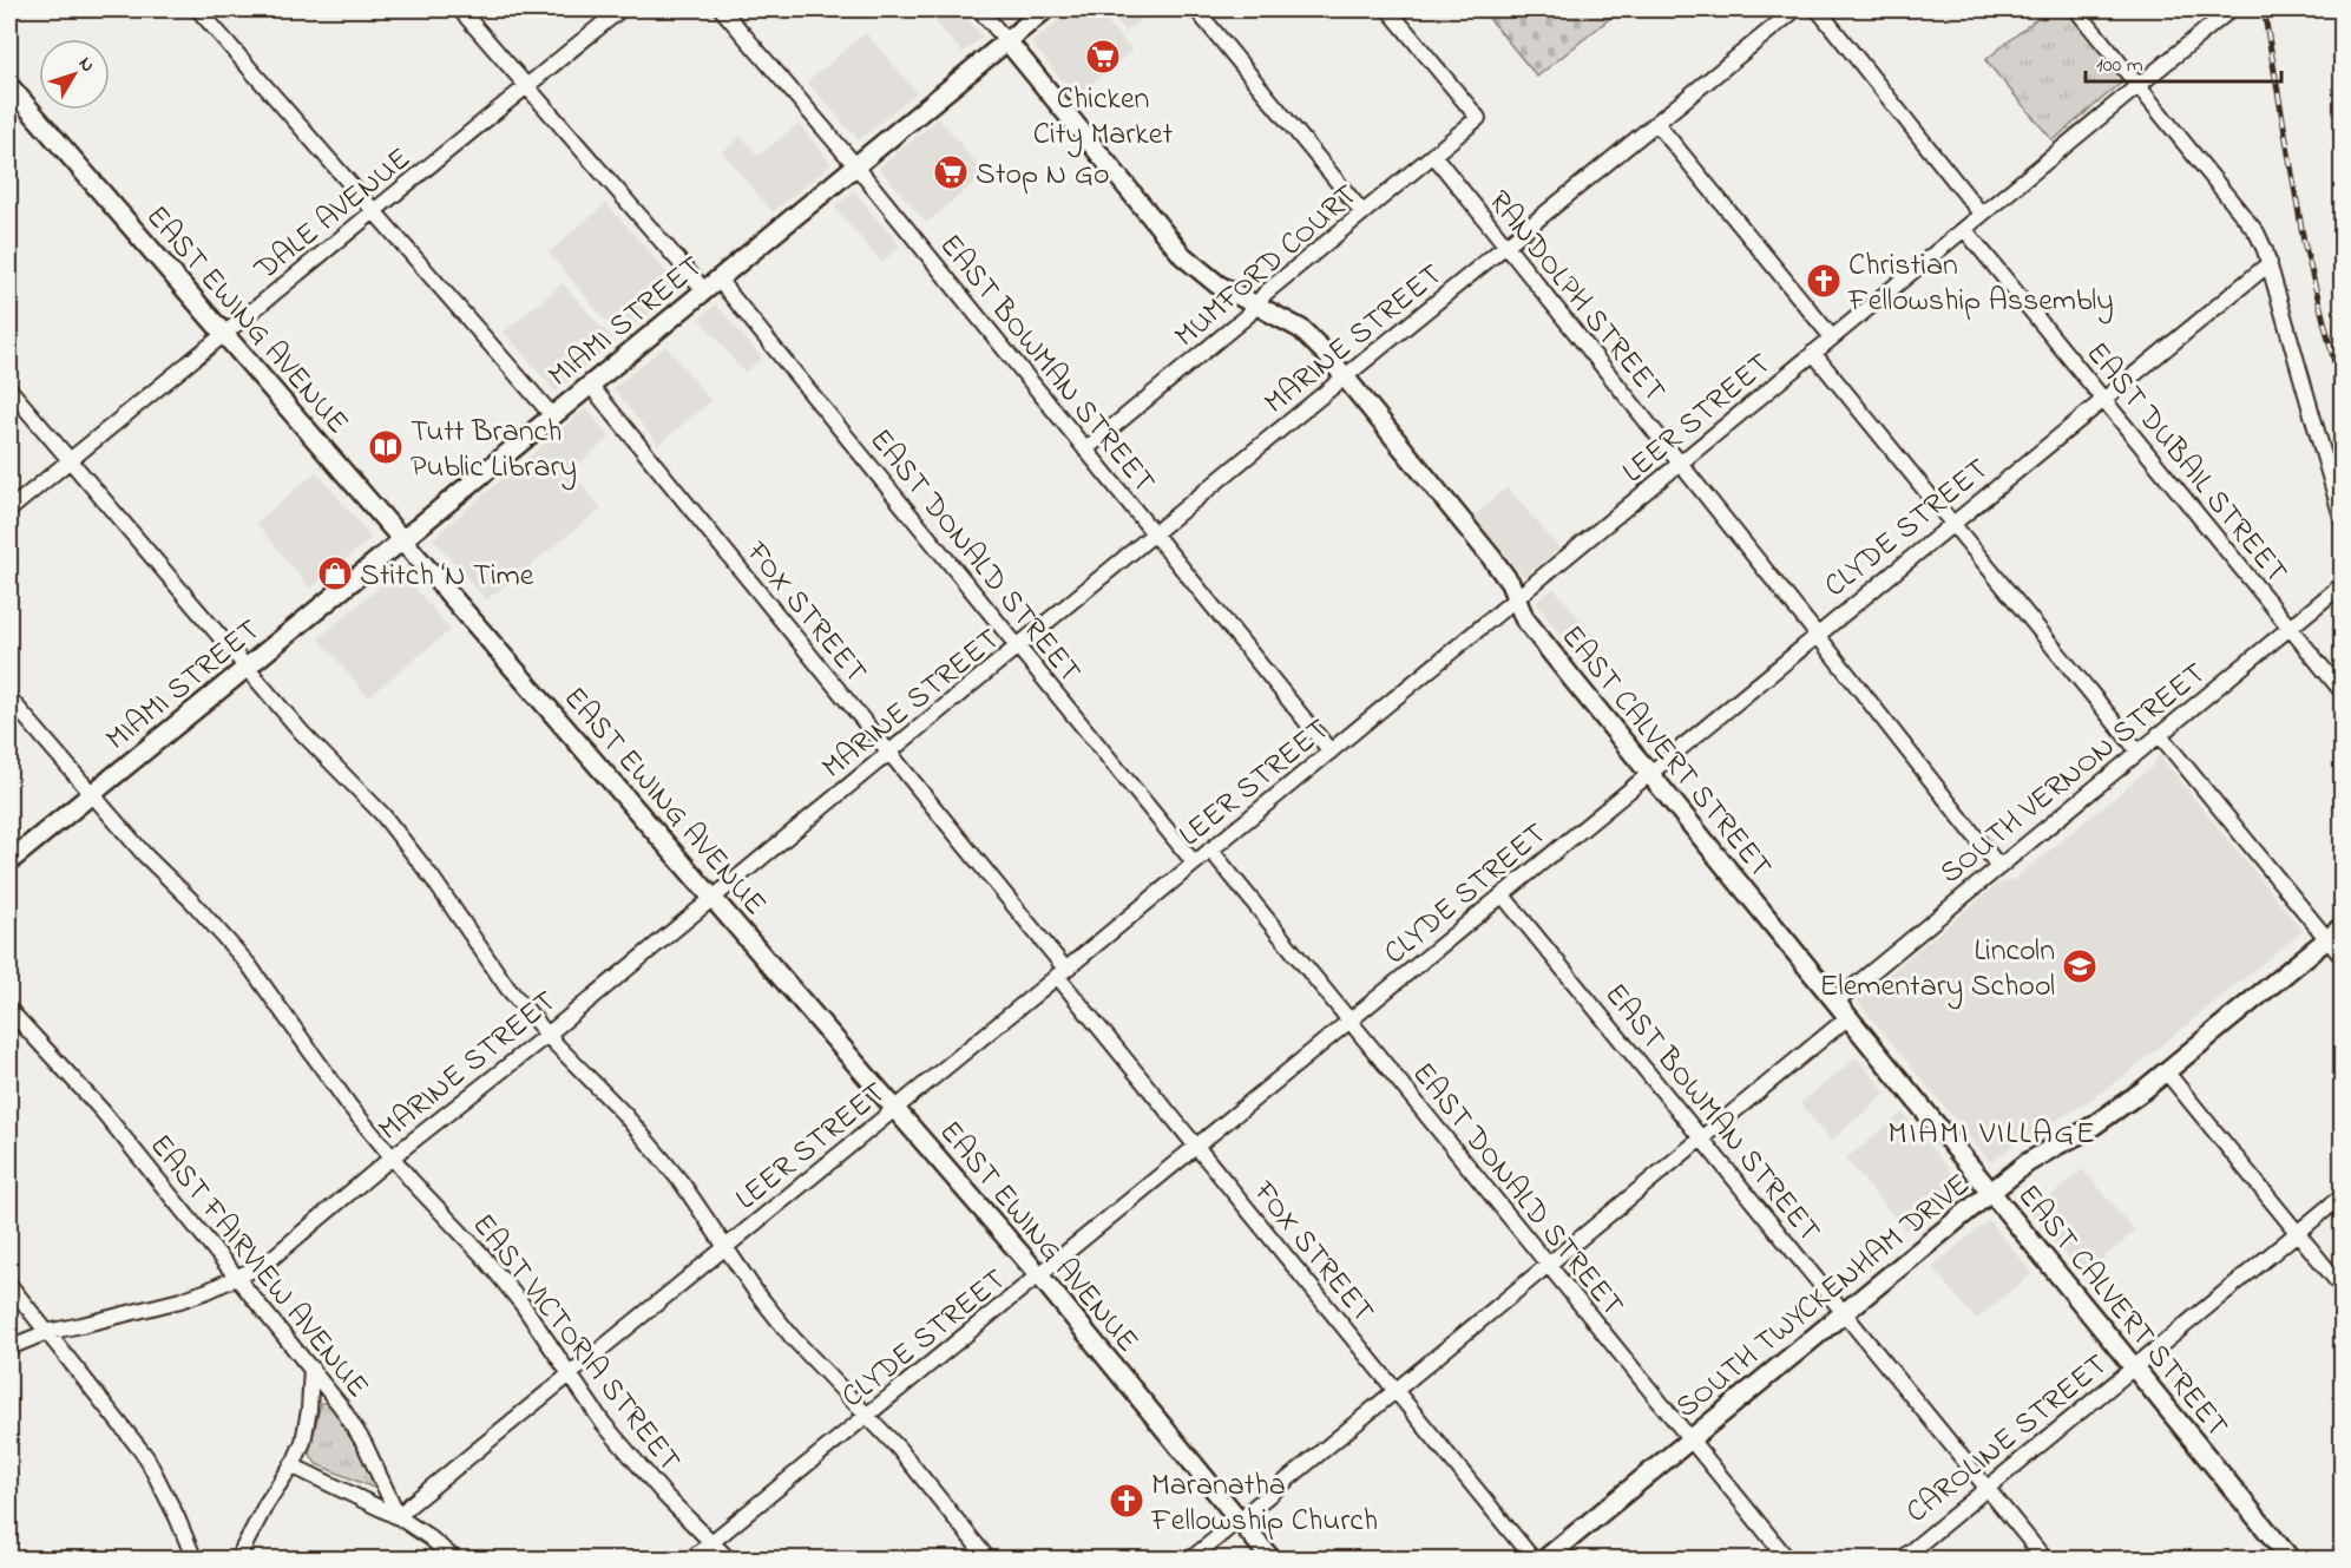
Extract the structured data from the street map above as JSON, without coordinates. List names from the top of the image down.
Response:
{
  "streets": {
    "street": [
      "DALE AVENUE",
      "MUMFORD COURT",
      "RANDOLPH STREET",
      "EAST EWING AVENUE",
      "MIAMI STREET",
      "MARINE STREET",
      "EAST BOWMAN STREET",
      "LEER STREET",
      "EAST DUBAIL STREET",
      "CLYDE STREET",
      "EAST DONALD STREET",
      "FOX STREET",
      "EAST CALVERT STREET",
      "SOUTH VERNON STREET",
      "EAST FAIRVIEW AVENUE",
      "SOUTH TWYCKENHAM DRIVE",
      "EAST VICTORIA STREET",
      "CAROLINE STREET"
    ]
  },
  "crossings": [
    ["DALE AVENUE", "EAST EWING AVENUE"],
    ["DALE AVENUE", "EAST DONALD STREET"],
    ["MUMFORD COURT", "RANDOLPH STREET"],
    ["MUMFORD COURT", "EAST BOWMAN STREET"],
    ["MUMFORD COURT", "EAST CALVERT STREET"],
    ["RANDOLPH STREET", "MARINE STREET"],
    ["RANDOLPH STREET", "LEER STREET"],
    ["RANDOLPH STREET", "CLYDE STREET"],
    ["RANDOLPH STREET", "SOUTH VERNON STREET"],
    ["EAST EWING AVENUE", "MIAMI STREET"],
    ["EAST EWING AVENUE", "MARINE STREET"],
    ["EAST EWING AVENUE", "LEER STREET"],
    ["EAST EWING AVENUE", "CLYDE STREET"],
    ["MIAMI STREET", "EAST BOWMAN STREET"],
    ["MIAMI STREET", "EAST DONALD STREET"],
    ["MIAMI STREET", "FOX STREET"],
    ["MIAMI STREET", "EAST CALVERT STREET"],
    ["MIAMI STREET", "EAST VICTORIA STREET"],
    ["MARINE STREET", "EAST BOWMAN STREET"],
    ["MARINE STREET", "EAST DONALD STREET"],
    ["MARINE STREET", "FOX STREET"],
    ["MARINE STREET", "EAST CALVERT STREET"],
    ["MARINE STREET", "EAST FAIRVIEW AVENUE"],
    ["MARINE STREET", "EAST VICTORIA STREET"],
    ["EAST BOWMAN STREET", "LEER STREET"],
    ["EAST BOWMAN STREET", "CLYDE STREET"],
    ["EAST BOWMAN STREET", "SOUTH TWYCKENHAM DRIVE"],
    ["EAST BOWMAN STREET", "CAROLINE STREET"],
    ["LEER STREET", "EAST DUBAIL STREET"],
    ["LEER STREET", "EAST DONALD STREET"],
    ["LEER STREET", "FOX STREET"],
    ["LEER STREET", "EAST CALVERT STREET"],
    ["LEER STREET", "EAST FAIRVIEW AVENUE"],
    ["LEER STREET", "EAST VICTORIA STREET"],
    ["EAST DUBAIL STREET", "CLYDE STREET"],
    ["EAST DUBAIL STREET", "SOUTH VERNON STREET"],
    ["CLYDE STREET", "EAST DONALD STREET"],
    ["CLYDE STREET", "FOX STREET"],
    ["CLYDE STREET", "EAST CALVERT STREET"],
    ["CLYDE STREET", "EAST VICTORIA STREET"],
    ["EAST DONALD STREET", "SOUTH TWYCKENHAM DRIVE"],
    ["EAST CALVERT STREET", "SOUTH VERNON STREET"],
    ["EAST CALVERT STREET", "SOUTH TWYCKENHAM DRIVE"],
    ["EAST CALVERT STREET", "CAROLINE STREET"]
  ],
  "districts": ["MIAMI VILLAGE"],
  "places": {
    "supermarket": ["Chicken City Market", "Stop N Go"],
    "church": ["Christian Fellowship Assembly", "Maranatha Fellowship Church"],
    "library": ["Tutt Branch Public Library"],
    "shop": ["Stitch ‘N Time"],
    "school or university": ["Lincoln Elementary School"]
  },
  "scale_bar": "100 m",
  "north": "top right"
}
